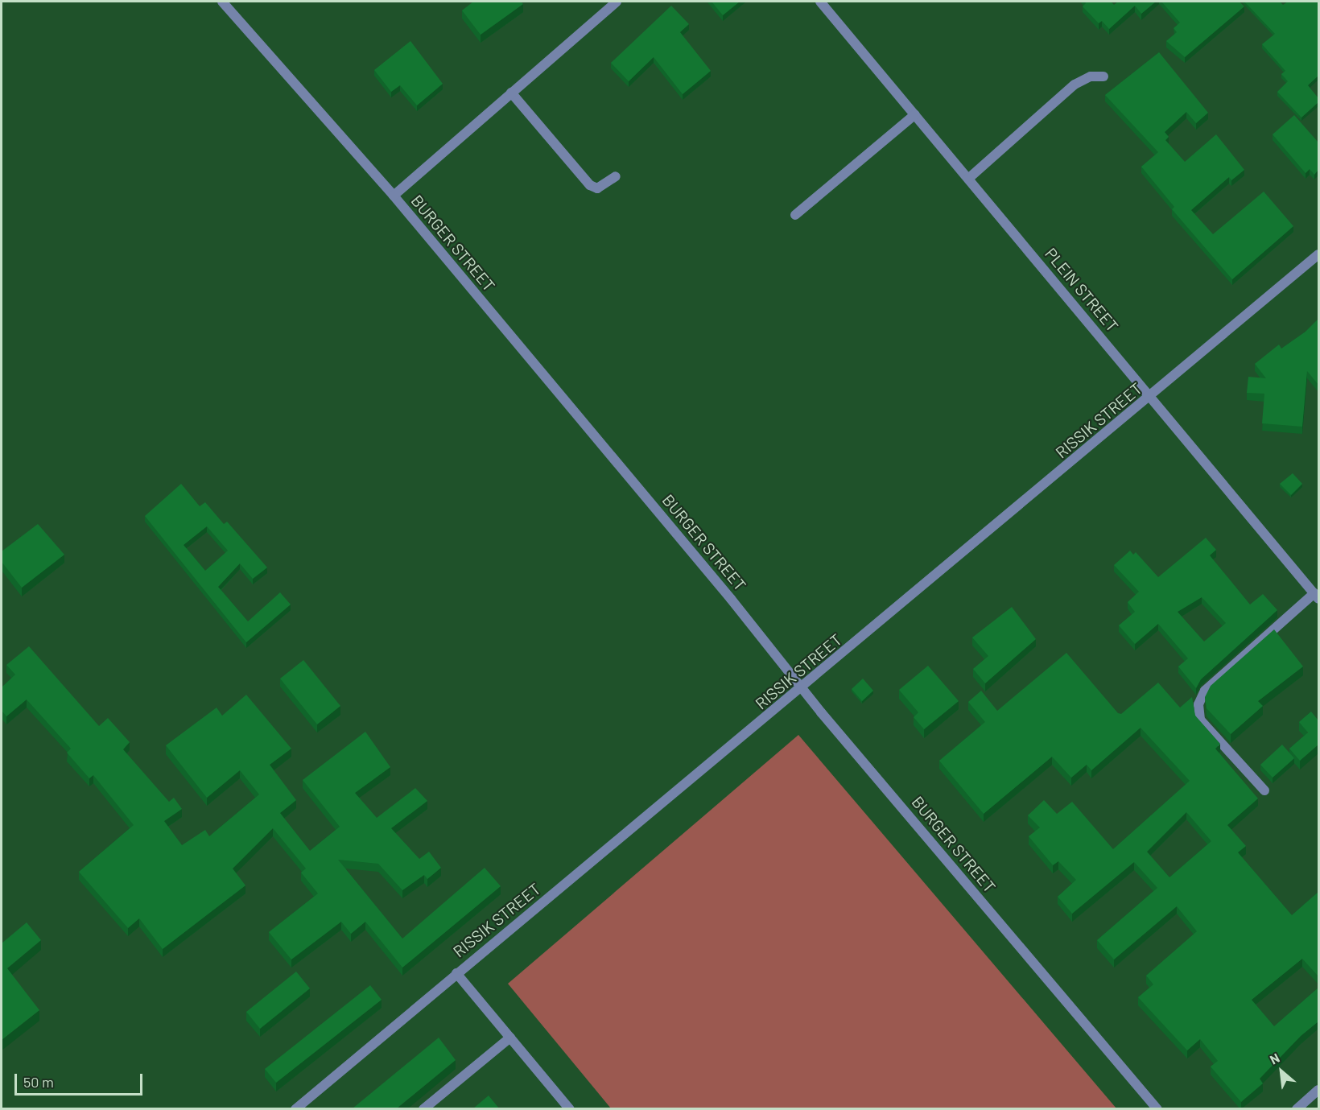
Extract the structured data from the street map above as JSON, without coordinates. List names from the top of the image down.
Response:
{
  "streets": {
    "street": ["BURGER STREET", "PLEIN STREET", "RISSIK STREET"]
  },
  "crossings": [
    ["BURGER STREET", "RISSIK STREET"],
    ["PLEIN STREET", "RISSIK STREET"]
  ],
  "scale_bar": "50 m",
  "north": "top left"
}
